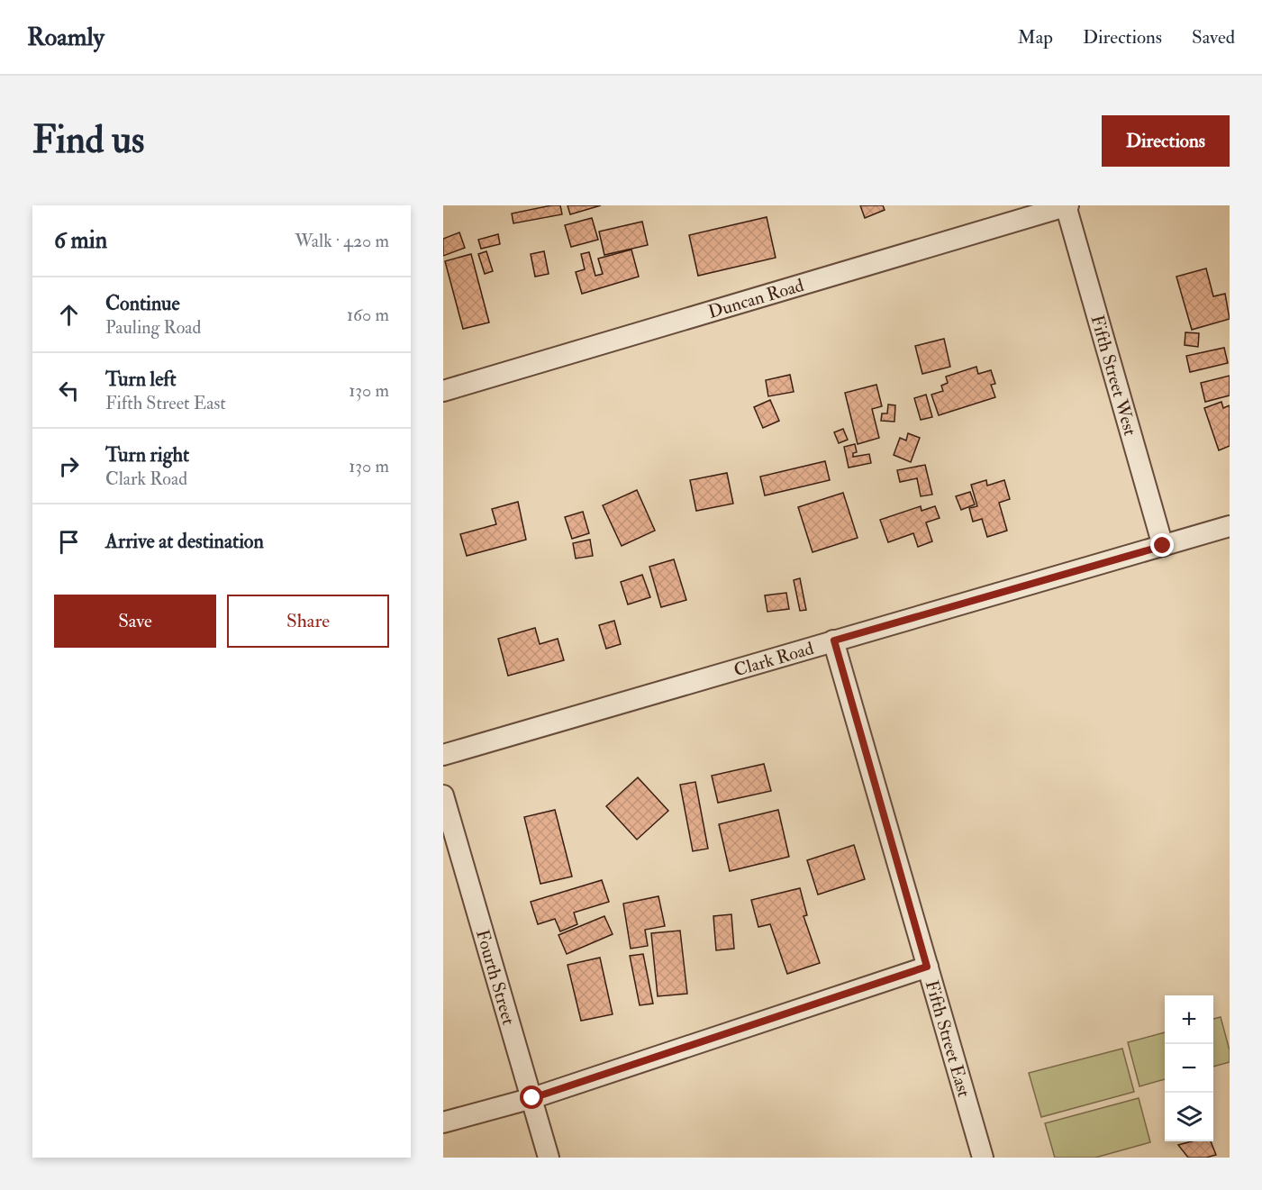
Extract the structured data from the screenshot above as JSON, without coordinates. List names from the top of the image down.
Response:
{
  "streets": {
    "street": [
      "Duncan Road",
      "Fifth Street West",
      "Clark Road",
      "Fourth Street",
      "Fifth Street East"
    ]
  },
  "crossings": [
    ["Duncan Road", "Fifth Street West"],
    ["Fifth Street West", "Clark Road"],
    ["Clark Road", "Fifth Street East"]
  ],
  "page": {
    "header": "Roamly",
    "nav": ["Map", "Directions", "Saved"],
    "buttons": [
      "Directions",
      ["Save", "Share"]
    ],
    "title": "Find us",
    "heading": ["6 min", "Walk · 420 m"],
    "list": [
      ["Continue", "Pauling Road", "160 m"],
      ["Turn left", "Fifth Street East", "130 m"],
      ["Turn right", "Clark Road", "130 m"],
      "Arrive at destination"
    ],
    "map_buttons": ["+", "−"]
  }
}
